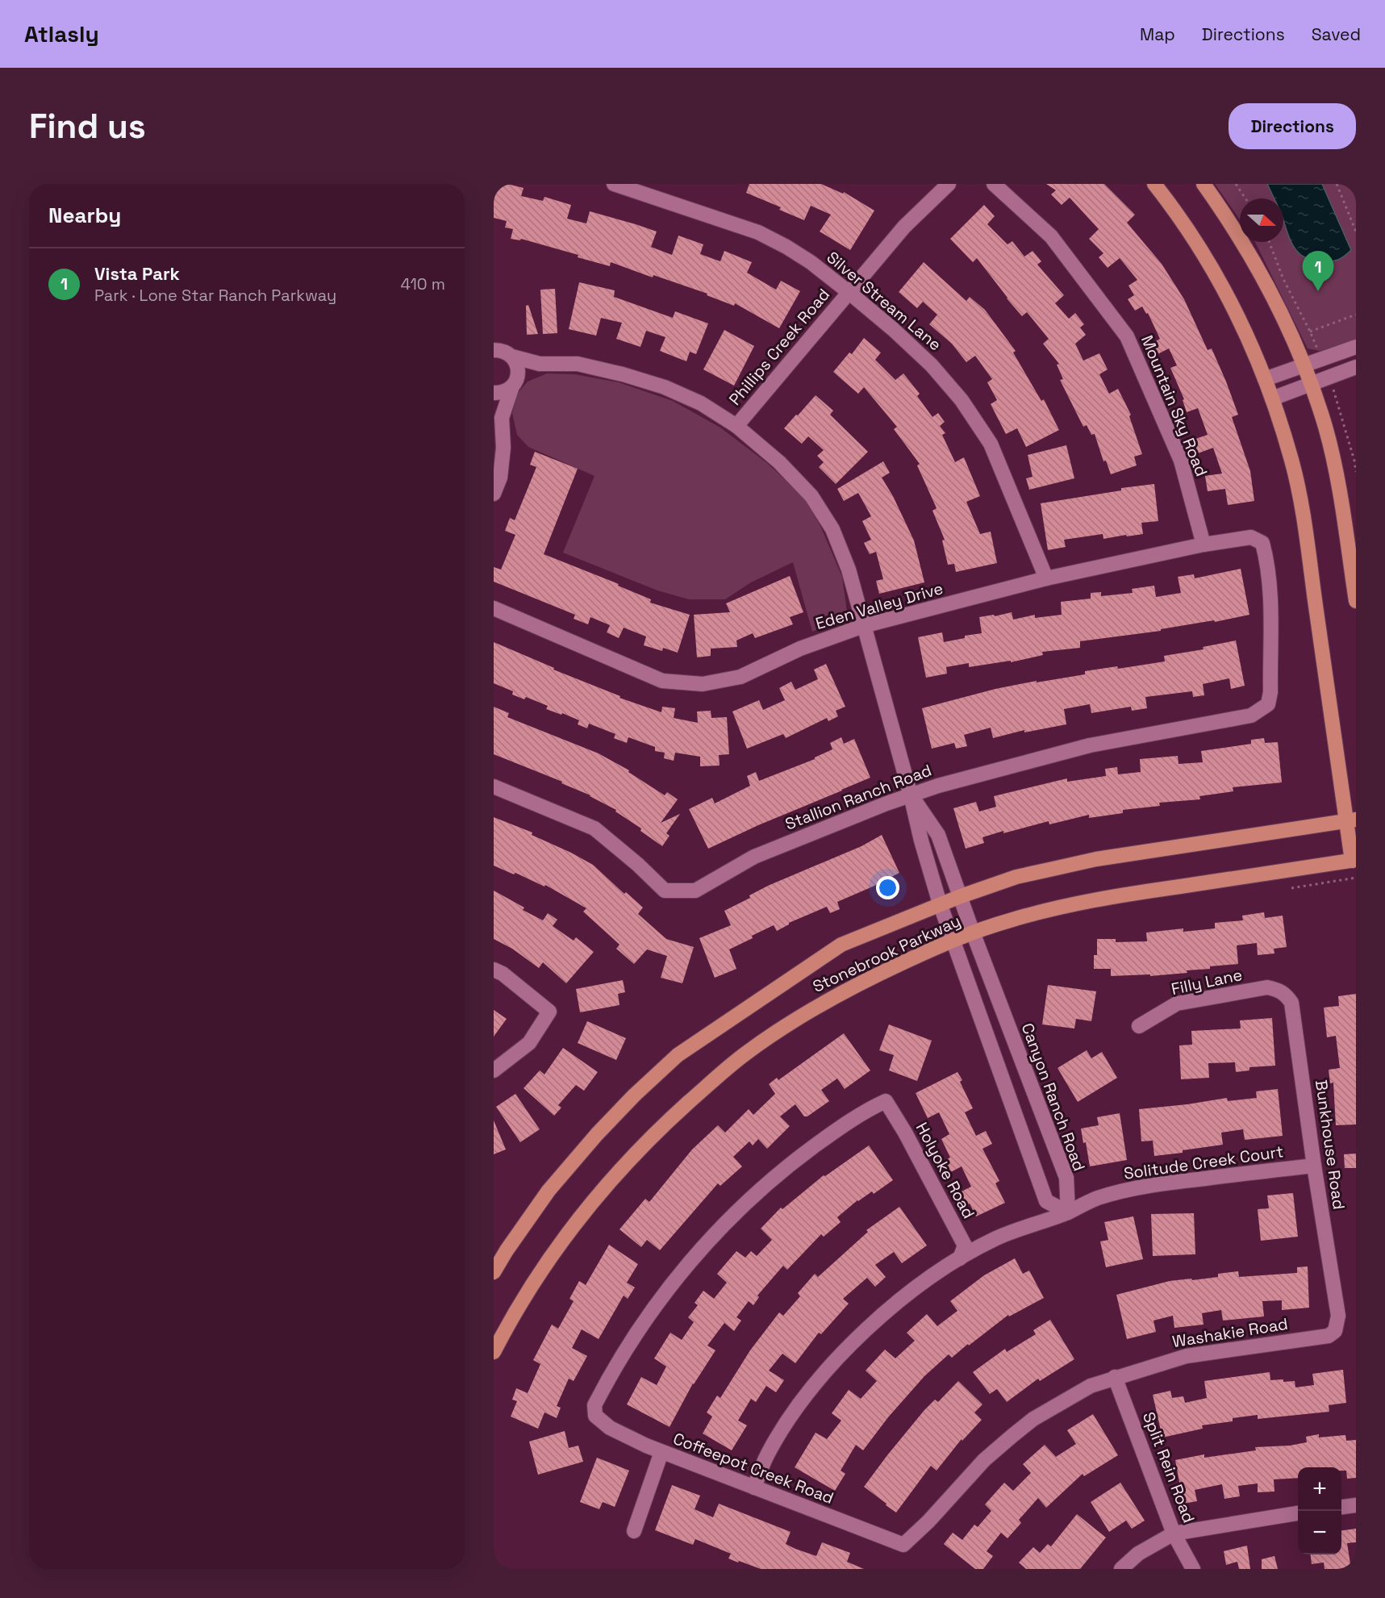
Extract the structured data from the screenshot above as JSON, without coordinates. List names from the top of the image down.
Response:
{
  "streets": {
    "main road": ["Stonebrook Parkway"],
    "street": [
      "Silver Stream Lane",
      "Phillips Creek Road",
      "Mountain Sky Road",
      "Eden Valley Drive",
      "Stallion Ranch Road",
      "Filly Lane",
      "Canyon Ranch Road",
      "Bunkhouse Road",
      "Solitude Creek Court",
      "Holyoke Road",
      "Washakie Road",
      "Split Rein Road",
      "Coffeepot Creek Road"
    ]
  },
  "crossings": [
    ["Silver Stream Lane", "Phillips Creek Road"],
    ["Silver Stream Lane", "Eden Valley Drive"],
    ["Phillips Creek Road", "Canyon Ranch Road"],
    ["Mountain Sky Road", "Eden Valley Drive"],
    ["Eden Valley Drive", "Stallion Ranch Road"],
    ["Eden Valley Drive", "Canyon Ranch Road"],
    ["Stallion Ranch Road", "Canyon Ranch Road"],
    ["Stonebrook Parkway", "Canyon Ranch Road"],
    ["Filly Lane", "Bunkhouse Road"],
    ["Canyon Ranch Road", "Solitude Creek Court"],
    ["Bunkhouse Road", "Solitude Creek Court"],
    ["Bunkhouse Road", "Washakie Road"],
    ["Solitude Creek Court", "Holyoke Road"],
    ["Solitude Creek Court", "Coffeepot Creek Road"],
    ["Holyoke Road", "Coffeepot Creek Road"],
    ["Washakie Road", "Split Rein Road"],
    ["Washakie Road", "Coffeepot Creek Road"]
  ],
  "north": "right",
  "page": {
    "header": "Atlasly",
    "nav": ["Map", "Directions", "Saved"],
    "buttons": "Directions",
    "title": "Find us",
    "heading": "Nearby",
    "list": [
      {
        "mark": "1",
        "name": "Vista Park",
        "note": "Park · Lone Star Ranch Parkway",
        "value": "410 m"
      }
    ],
    "pins": "1",
    "map_buttons": ["+", "−"]
  }
}
